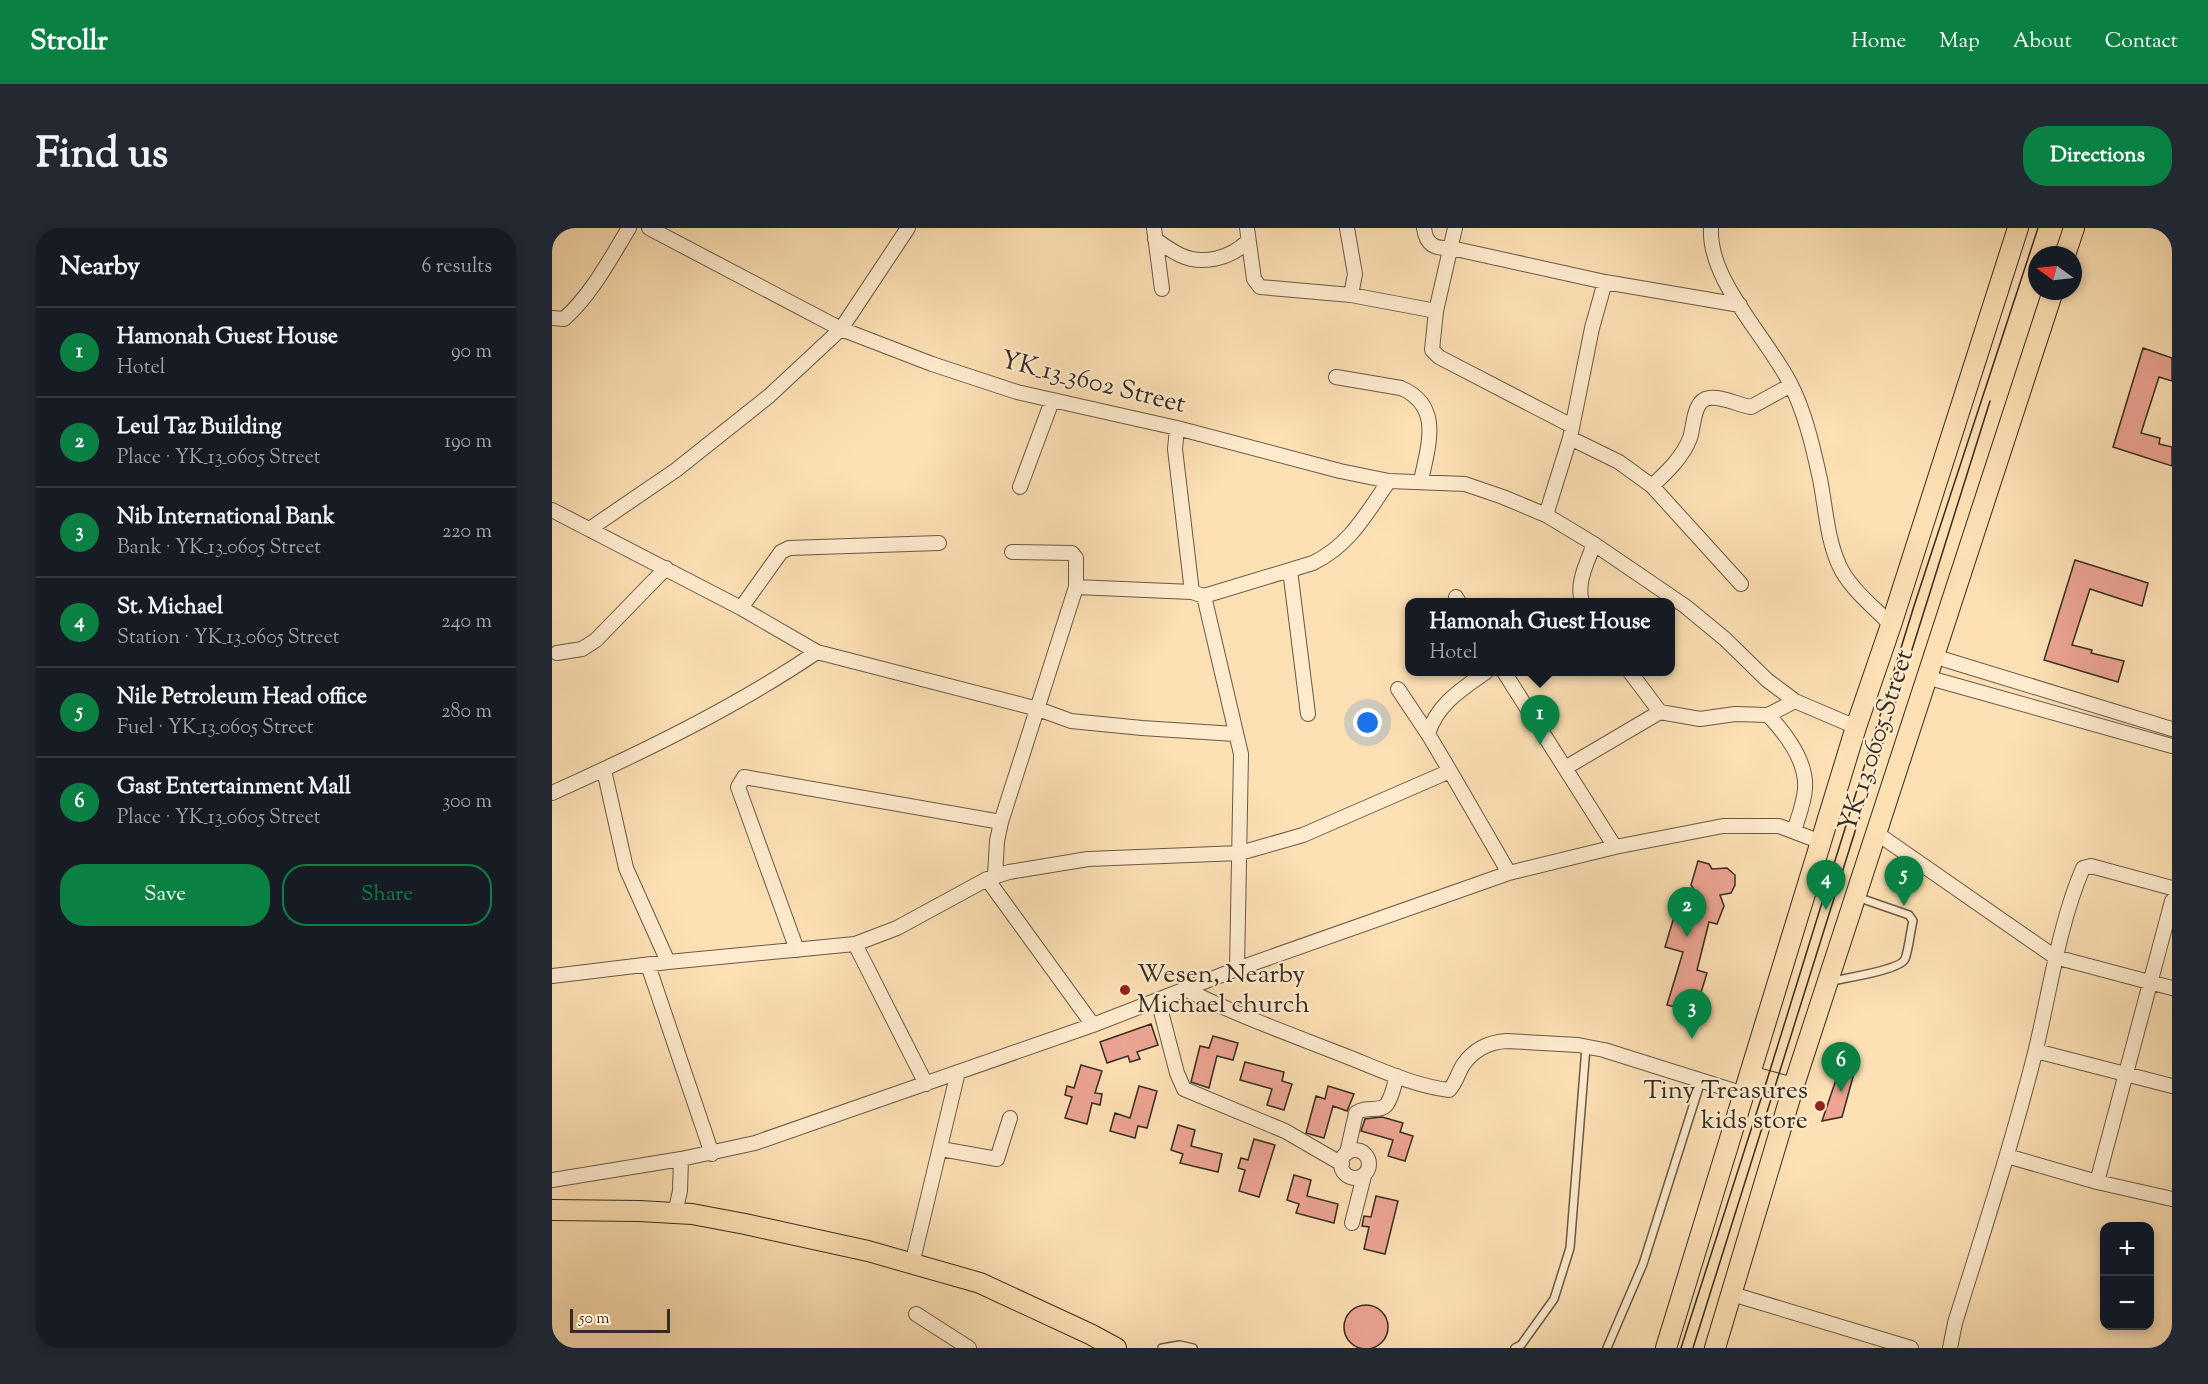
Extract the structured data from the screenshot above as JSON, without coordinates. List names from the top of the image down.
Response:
{
  "streets": {
    "main road": ["YK_13_0605 Street"],
    "street": ["YK_13_3602 Street"]
  },
  "crossings": [
    ["YK_13_3602 Street", "YK_13_0605 Street"]
  ],
  "places": ["Wesen, Nearby Michael church", "Tiny Treasures kids store"],
  "scale_bar": "50 m",
  "north": "left",
  "page": {
    "header": "Strollr",
    "nav": [
      "Home",
      "Map",
      "About",
      "Contact"
    ],
    "title": "Find us",
    "buttons": [
      "Directions",
      ["Save", "Share"]
    ],
    "heading": ["Nearby", "6 results"],
    "list": [
      {
        "mark": "1",
        "name": "Hamonah Guest House",
        "note": "Hotel",
        "value": "90 m"
      },
      {
        "mark": "2",
        "name": "Leul Taz Building",
        "note": "Place · YK_13_0605 Street",
        "value": "190 m"
      },
      {
        "mark": "3",
        "name": "Nib International Bank",
        "note": "Bank · YK_13_0605 Street",
        "value": "220 m"
      },
      {
        "mark": "4",
        "name": "St. Michael",
        "note": "Station · YK_13_0605 Street",
        "value": "240 m"
      },
      {
        "mark": "5",
        "name": "Nile Petroleum Head office",
        "note": "Fuel · YK_13_0605 Street",
        "value": "280 m"
      },
      {
        "mark": "6",
        "name": "Gast Entertainment Mall",
        "note": "Place · YK_13_0605 Street",
        "value": "300 m"
      }
    ],
    "popup": ["Hamonah Guest House", "Hotel"],
    "pins": [
      "1",
      "5",
      "4",
      "2",
      "3",
      "6"
    ],
    "map_buttons": ["+", "−"],
    "scale": "50 m"
  }
}
